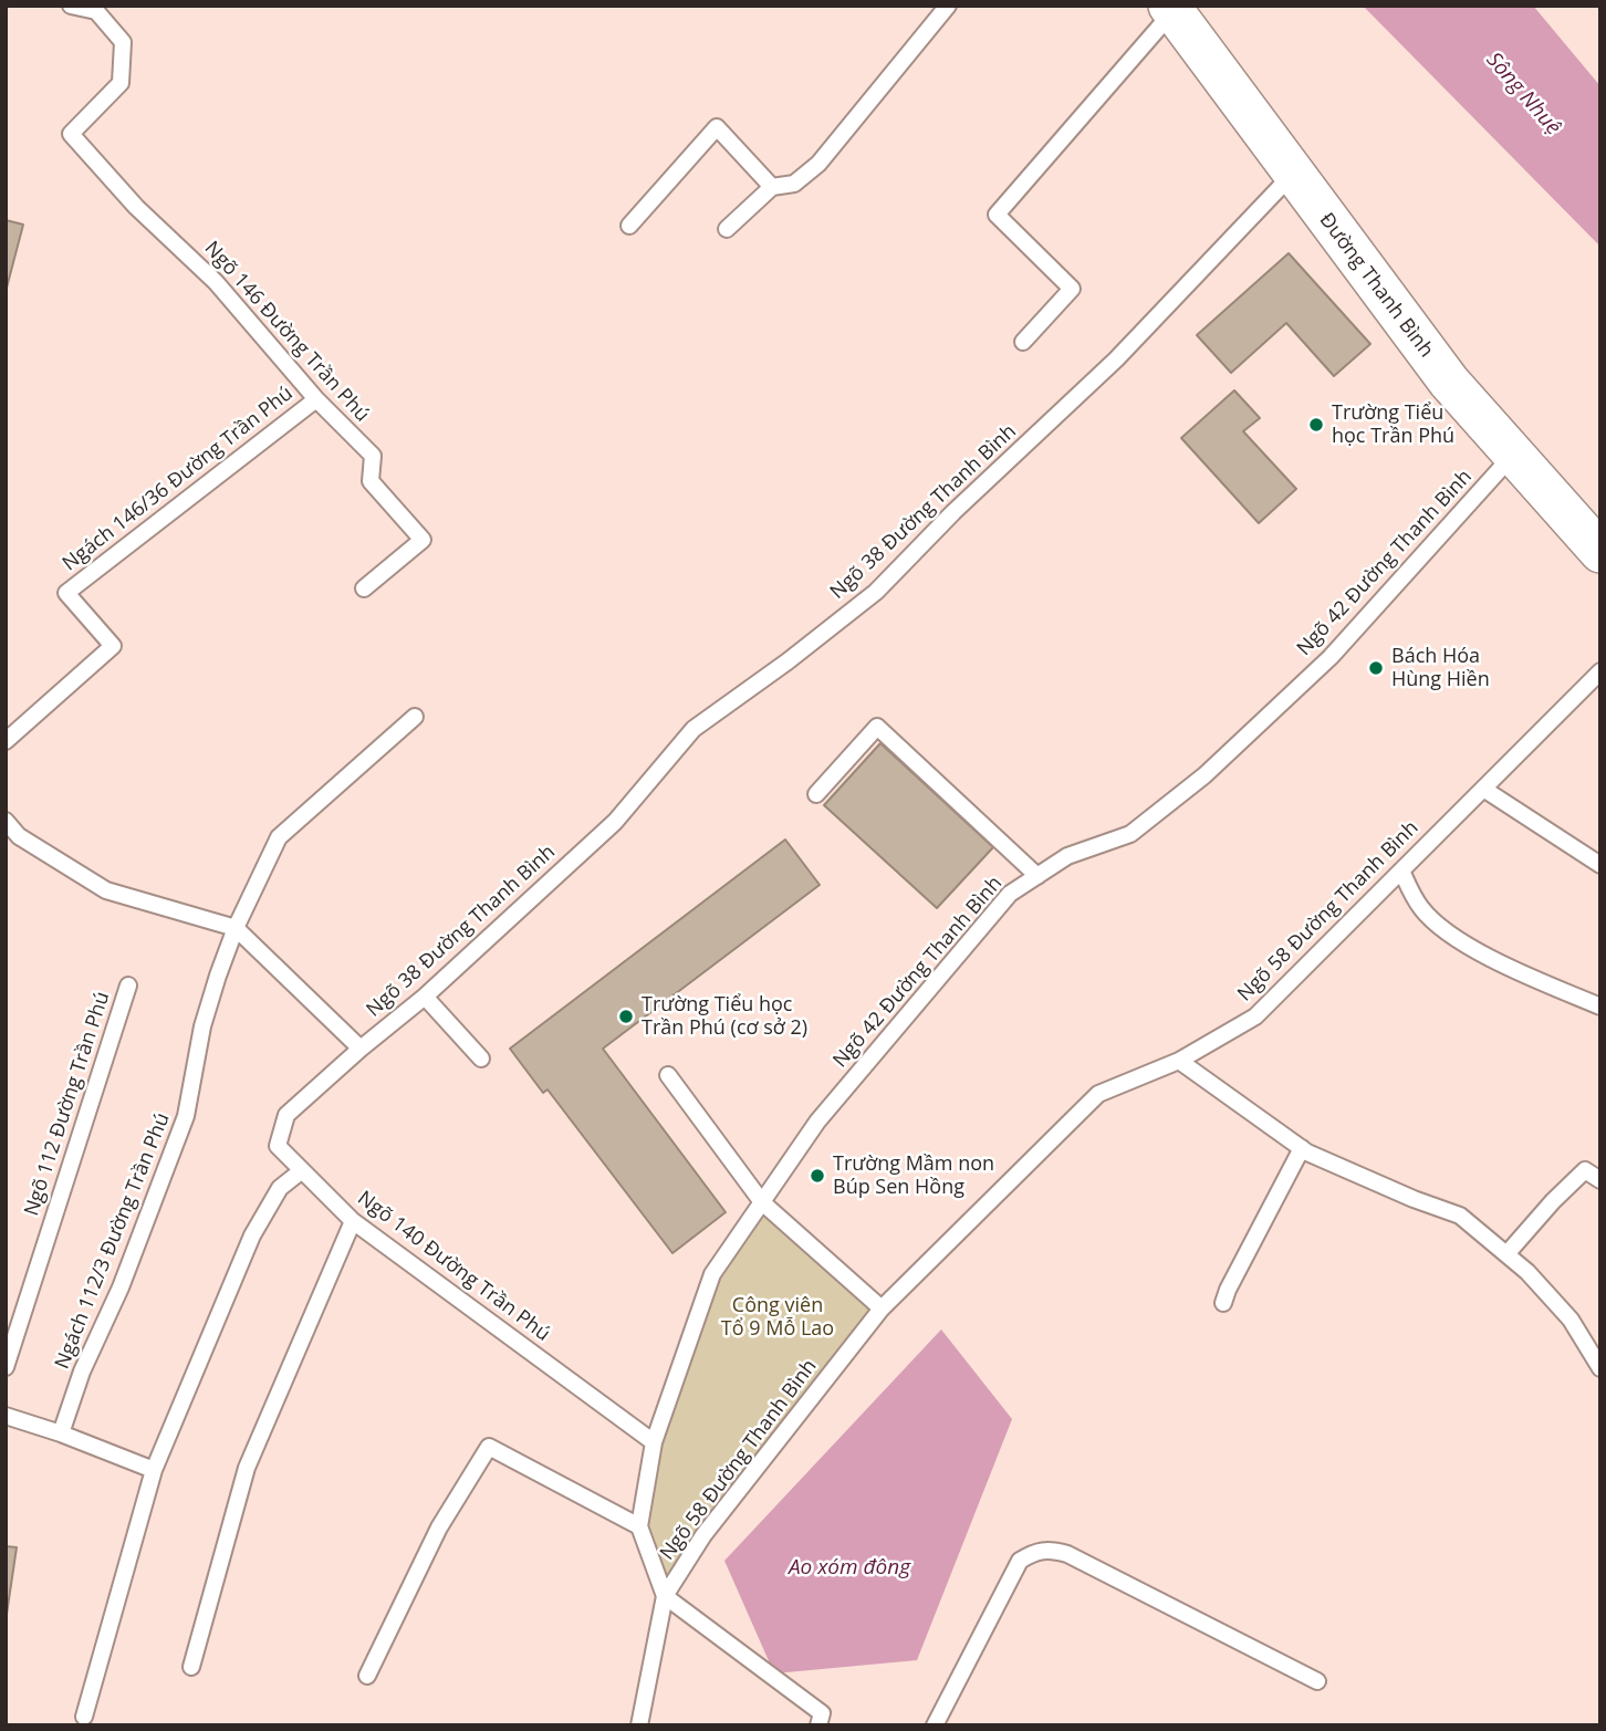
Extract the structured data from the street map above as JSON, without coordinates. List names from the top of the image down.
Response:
{
  "streets": {
    "street": ["Đường Thanh Bình"],
    "lane": [
      "Ngõ 146 Đường Trần Phú",
      "Ngách 146/36 Đường Trần Phú",
      "Ngõ 38 Đường Thanh Bình",
      "Ngõ 42 Đường Thanh Bình",
      "Ngõ 58 Đường Thanh Bình",
      "Ngõ 112 Đường Trần Phú",
      "Ngách 112/3 Đường Trần Phú",
      "Ngõ 140 Đường Trần Phú"
    ]
  },
  "crossings": [
    ["Đường Thanh Bình", "Ngõ 38 Đường Thanh Bình"],
    ["Đường Thanh Bình", "Ngõ 42 Đường Thanh Bình"],
    ["Ngõ 146 Đường Trần Phú", "Ngách 146/36 Đường Trần Phú"],
    ["Ngõ 38 Đường Thanh Bình", "Ngõ 140 Đường Trần Phú"],
    ["Ngõ 42 Đường Thanh Bình", "Ngõ 58 Đường Thanh Bình"],
    ["Ngõ 42 Đường Thanh Bình", "Ngõ 140 Đường Trần Phú"]
  ],
  "water": ["Sông Nhuệ", "Ao xóm đông"],
  "parks": ["Công viên Tổ 9 Mỗ Lao"],
  "places": [
    "Trường Tiểu học Trần Phú",
    "Bách Hóa Hùng Hiền",
    "Trường Tiểu học Trần Phú (cơ sở 2)",
    "Trường Mầm non Búp Sen Hồng"
  ]
}
